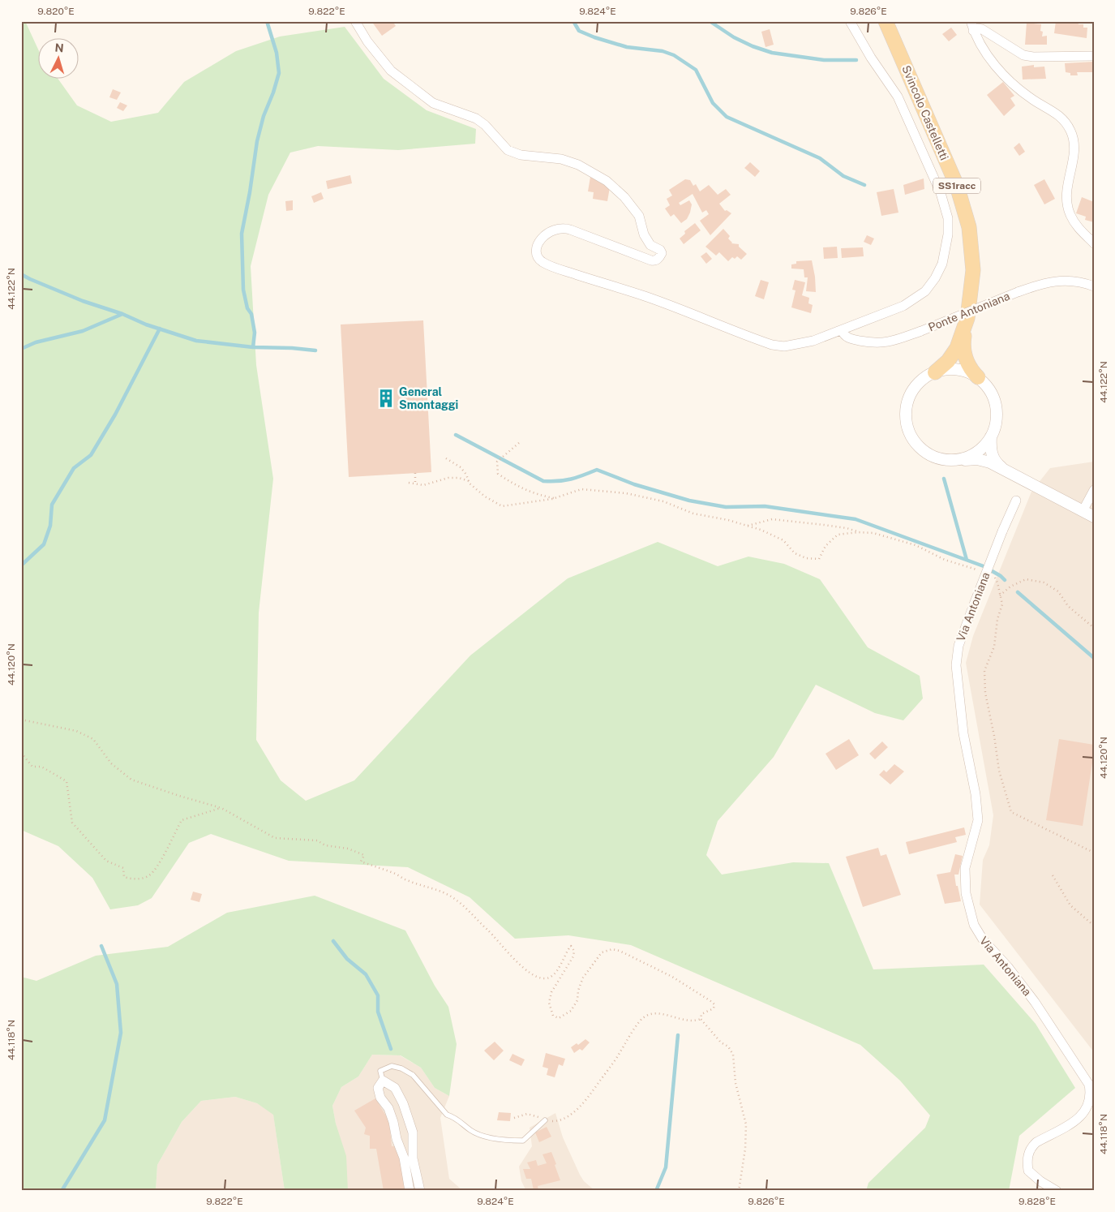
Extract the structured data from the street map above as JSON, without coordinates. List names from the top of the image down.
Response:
{
  "streets": {
    "main road": ["Svincolo Castelletti", "SS1racc"],
    "street": ["Ponte Antoniana", "Via Antoniana"]
  },
  "crossings": [
    ["Svincolo Castelletti", "SS1racc"]
  ],
  "places": {
    "building": ["General Smontaggi"]
  },
  "north": "top",
  "coordinates": [
    "9.820°E",
    "9.822°E",
    "9.824°E",
    "9.826°E",
    "44.122°N",
    "44.120°N",
    "44.118°N",
    "9.828°E"
  ]
}
